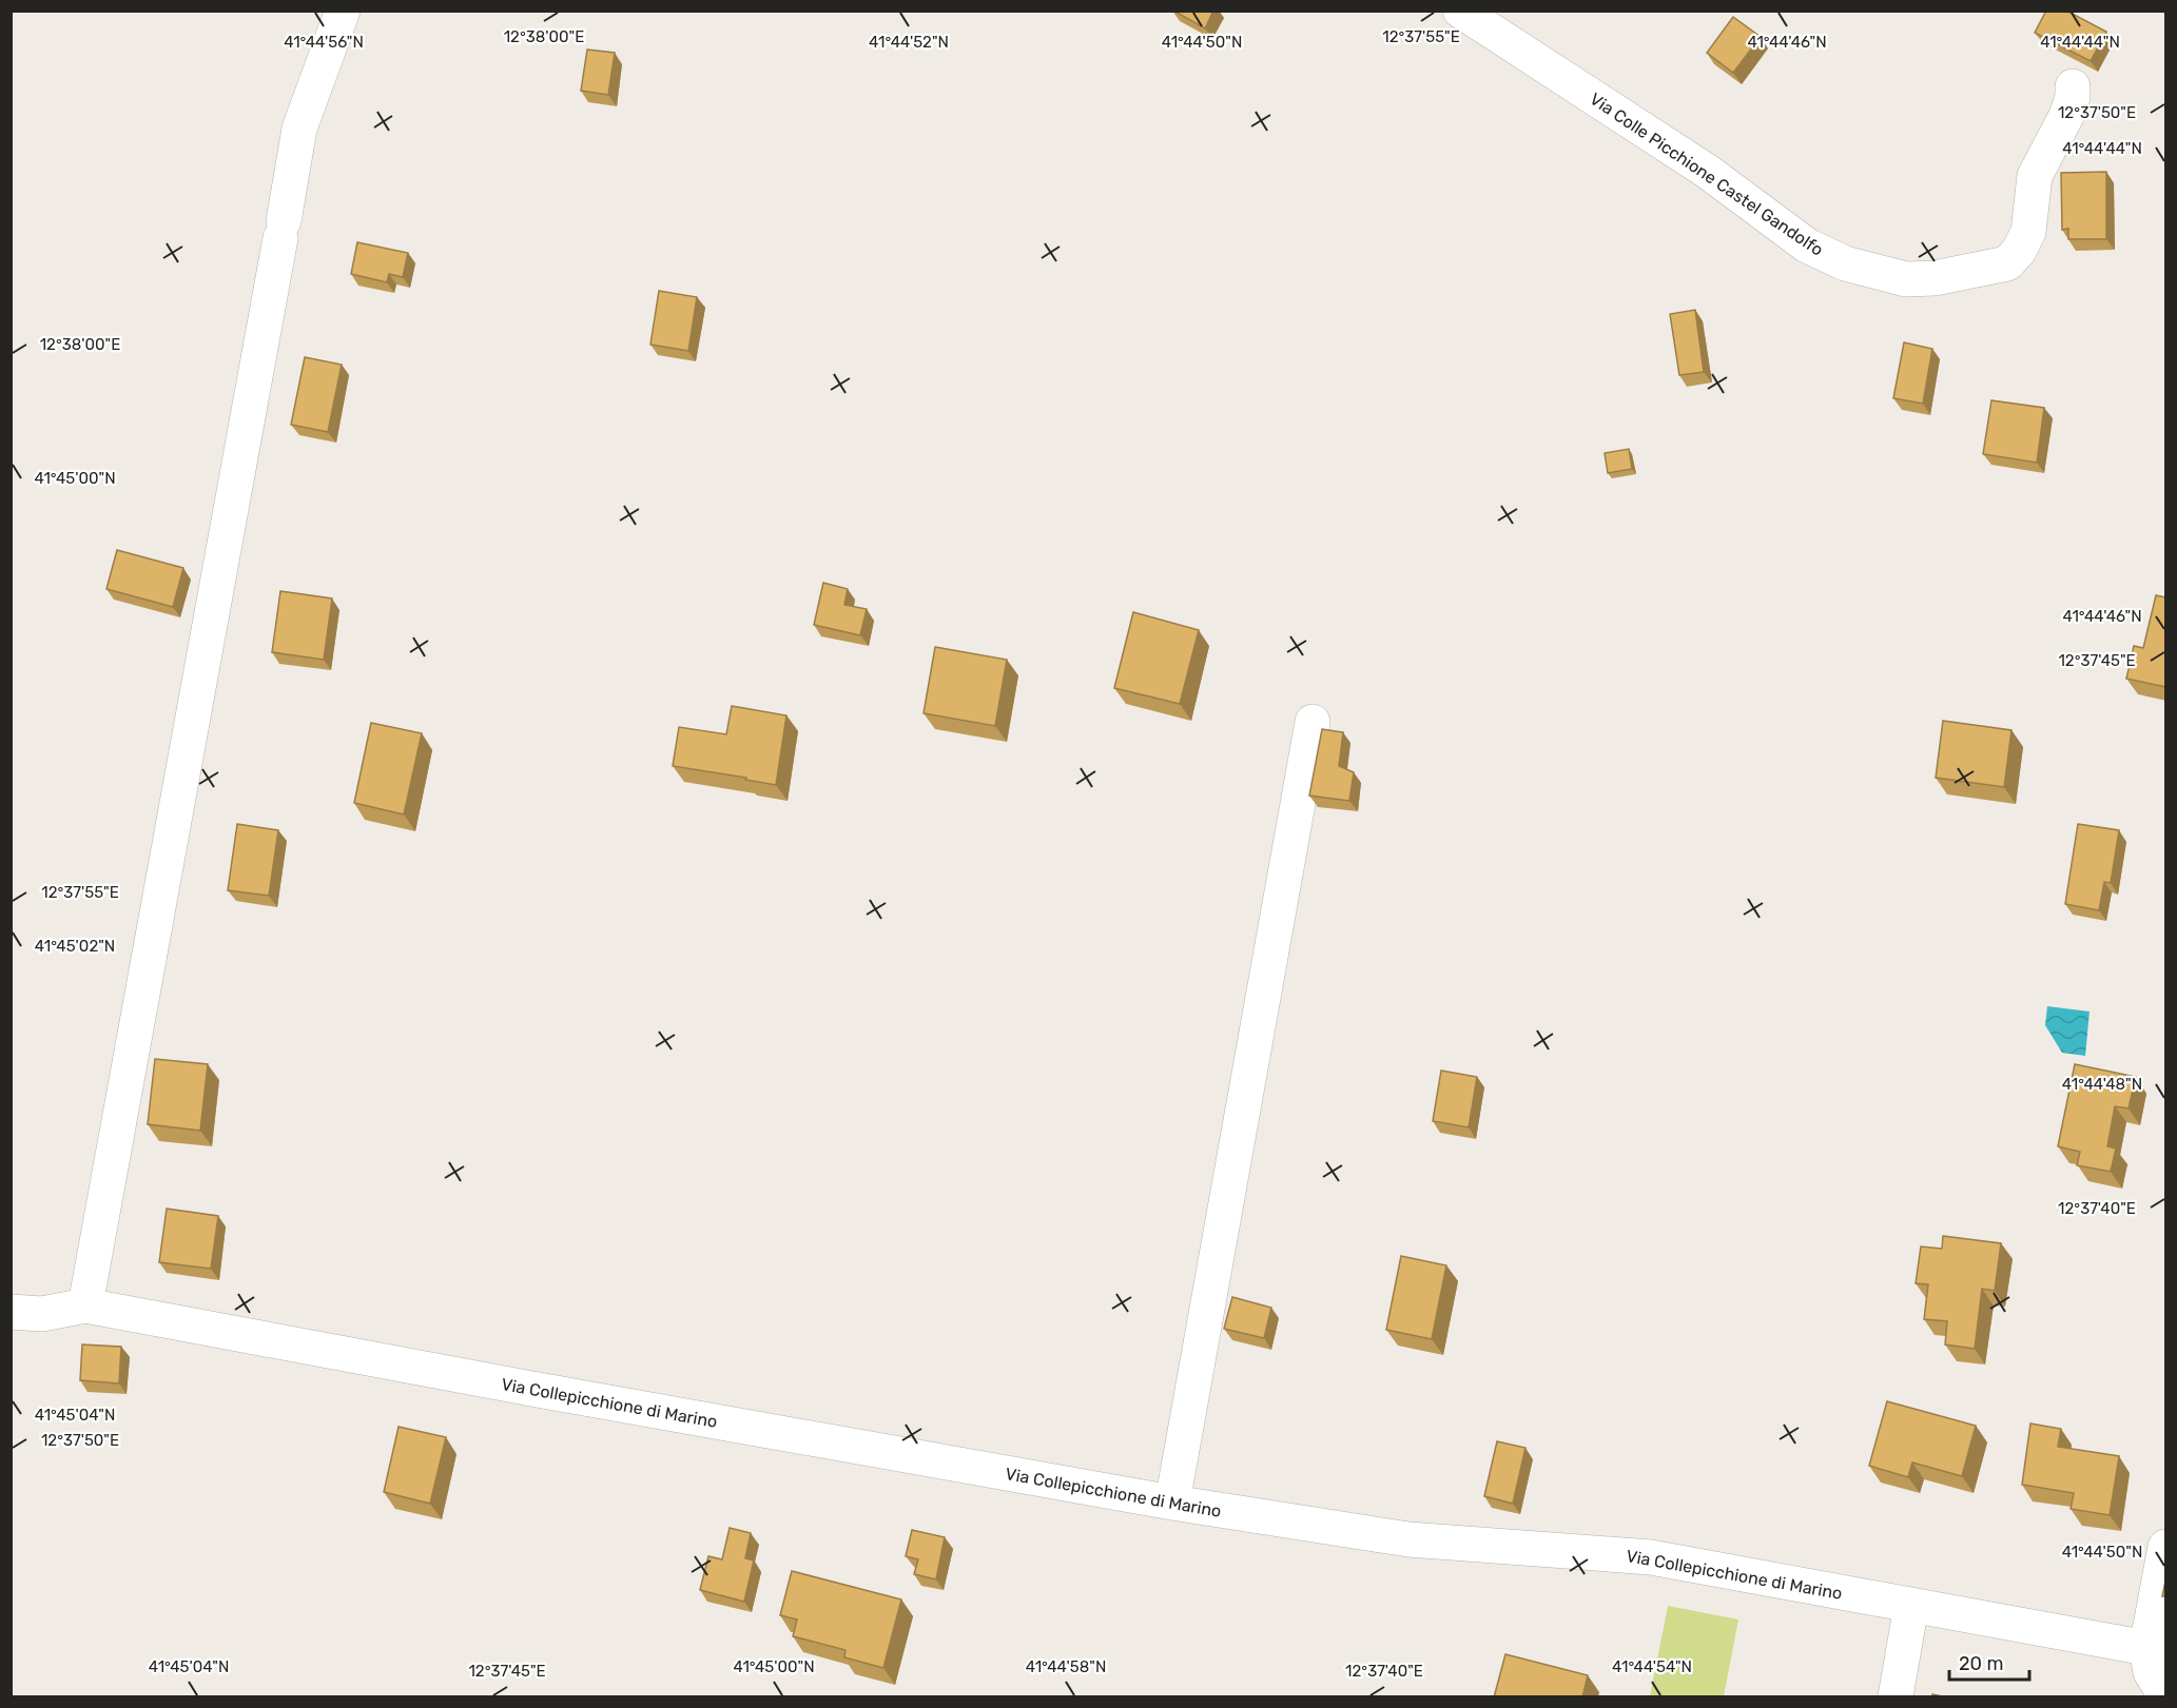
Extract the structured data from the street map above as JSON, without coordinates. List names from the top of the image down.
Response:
{
  "streets": {
    "street": ["Via Colle Picchione Castel Gandolfo", "Via Collepicchione di Marino"]
  },
  "scale_bar": "20 m",
  "coordinates": [
    "12°38'00\"E",
    "12°37'55\"E",
    "41°44'44\"N",
    "41°44'56\"N",
    "41°44'52\"N",
    "41°44'50\"N",
    "41°44'46\"N",
    "12°37'50\"E",
    "41°45'00\"N",
    "12°37'45\"E",
    "41°45'02\"N",
    "41°44'48\"N",
    "12°37'40\"E",
    "41°45'04\"N",
    "41°44'58\"N",
    "41°44'54\"N"
  ]
}
